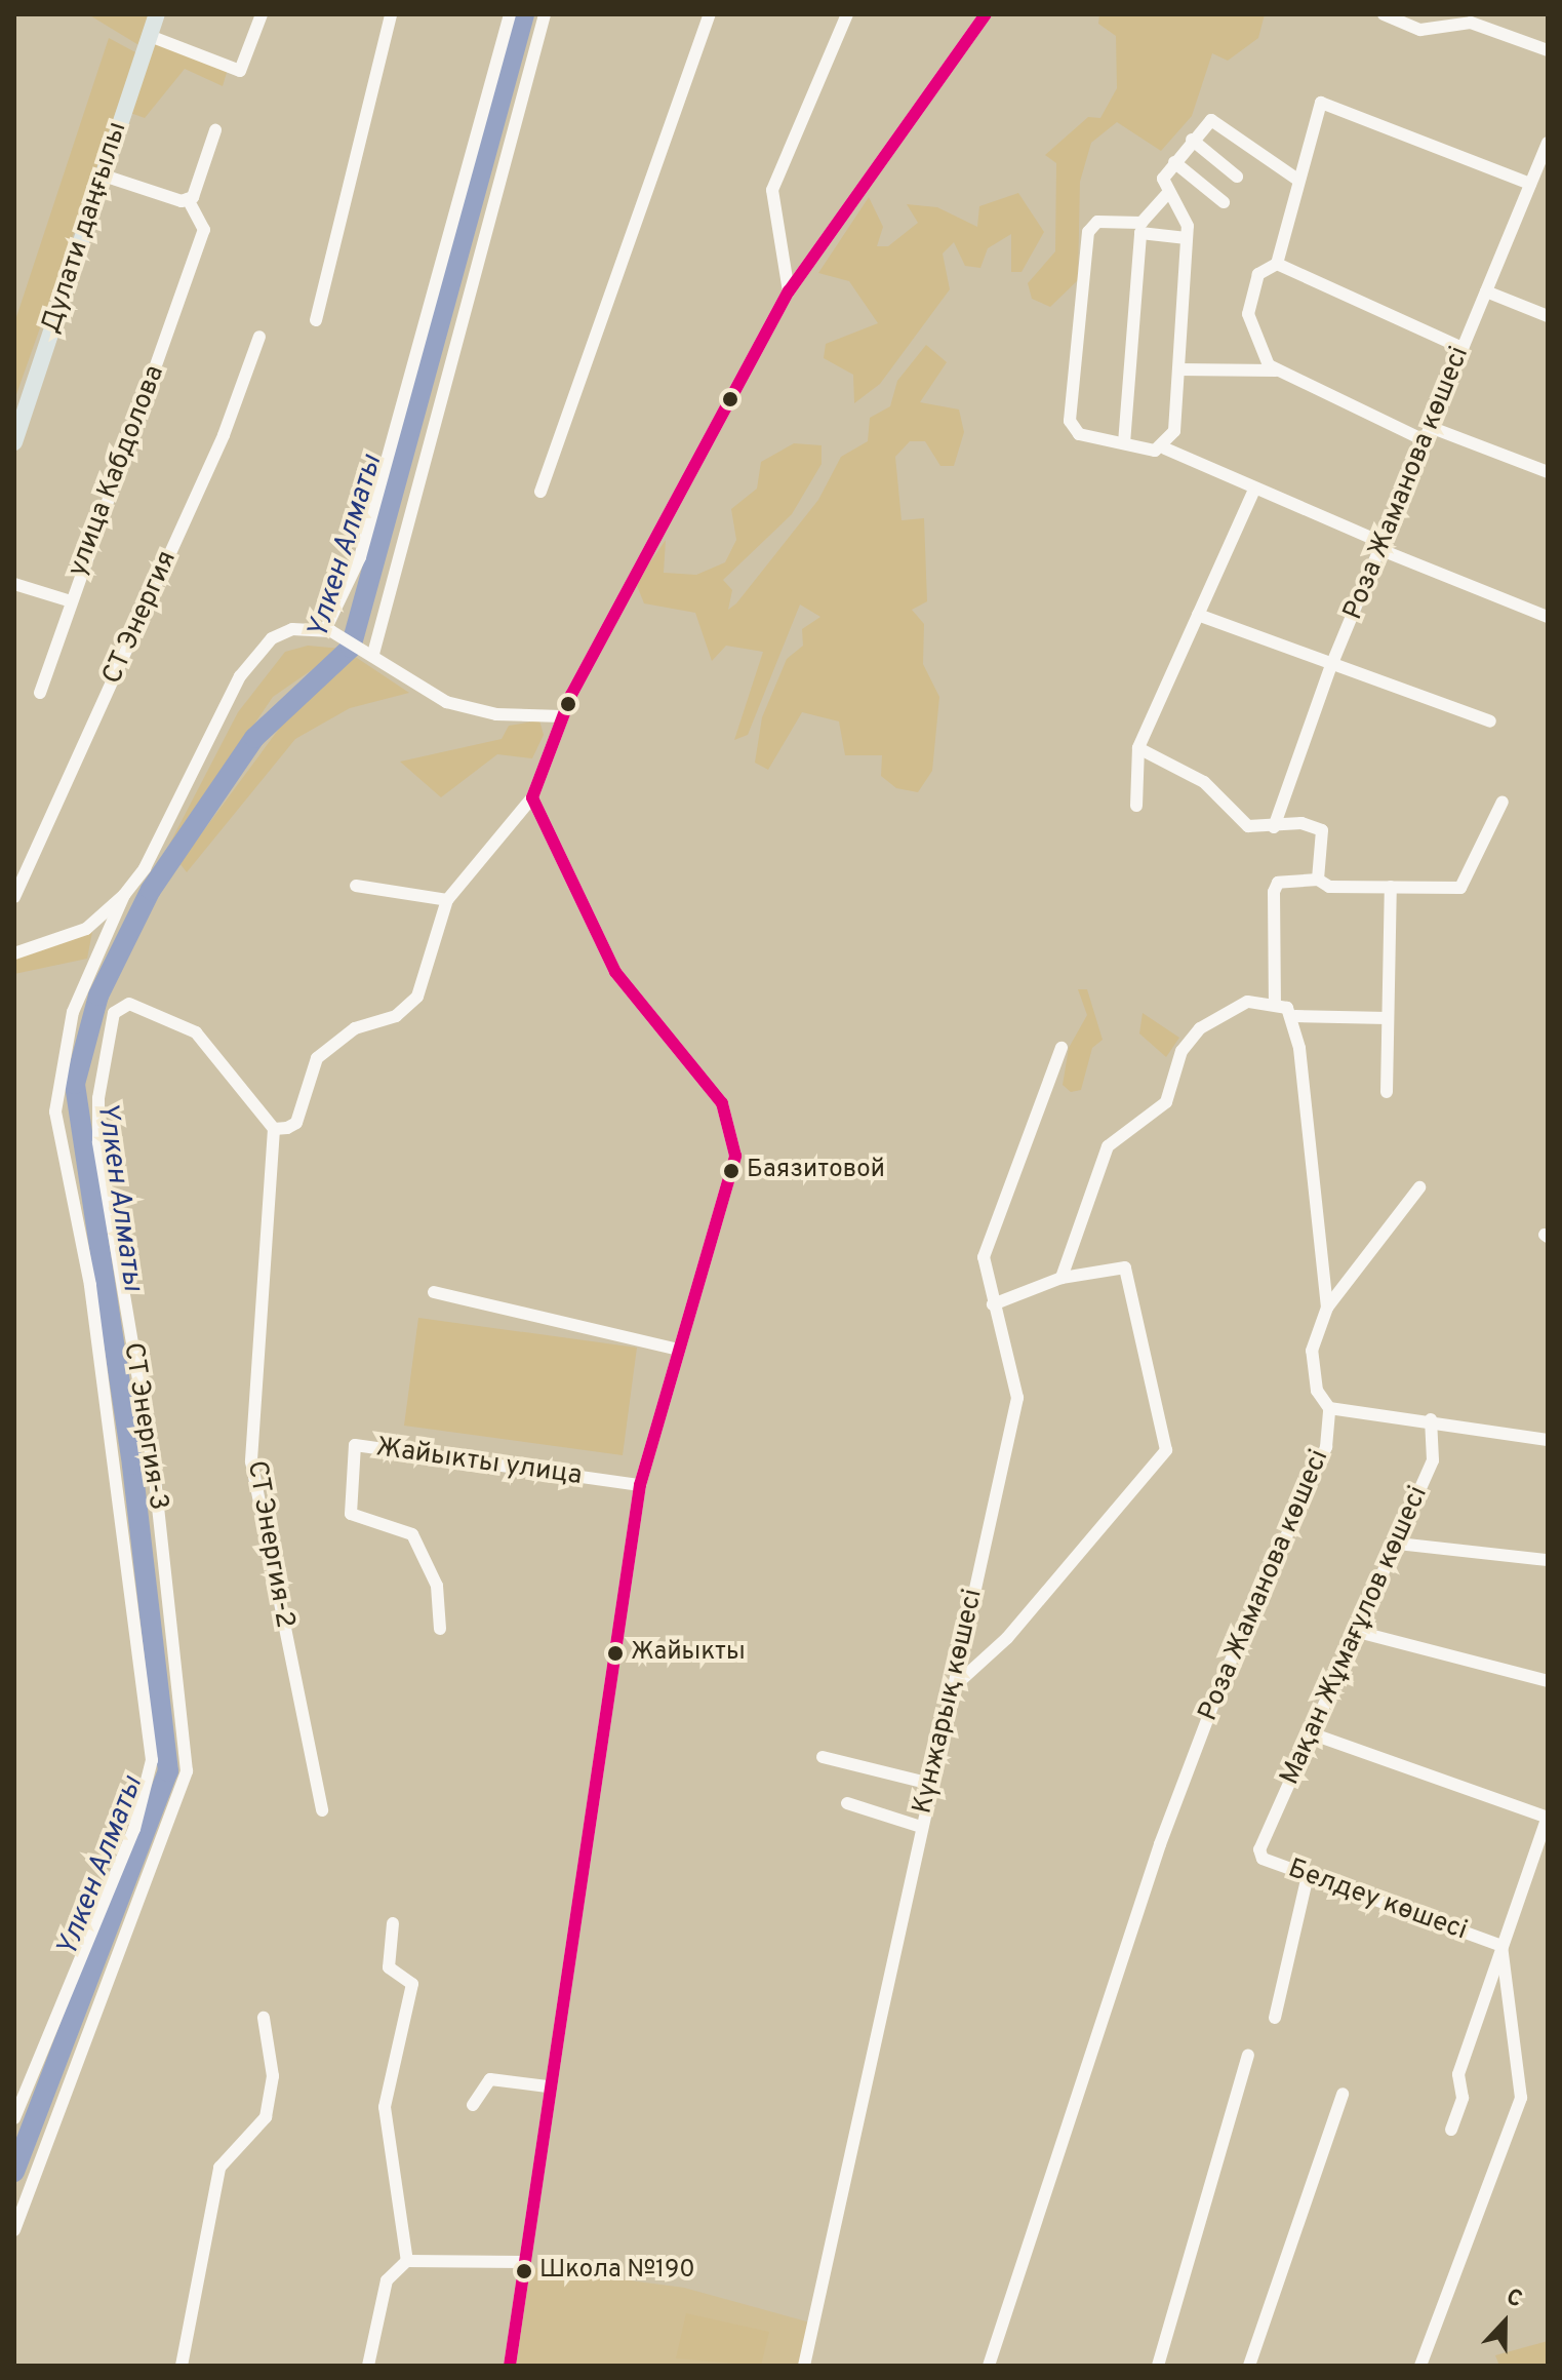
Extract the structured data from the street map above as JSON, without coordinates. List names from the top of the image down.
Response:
{
  "streets": {
    "main road": ["Дулати даңғылы"],
    "street": [
      "улица Кабдолова",
      "Роза Жаманова көшесі",
      "СТ Энергия",
      "СТ Энергия-3",
      "Жайыкты улица",
      "СТ Энергия-2",
      "Мақан Жұмағұлов көшесі",
      "Күнжарық көшесі",
      "Белдеу көшесі"
    ]
  },
  "crossings": [
    ["СТ Энергия-3", "СТ Энергия-2"],
    ["Мақан Жұмағұлов көшесі", "Белдеу көшесі"]
  ],
  "water": ["Үлкен Алматы"],
  "places": ["Баязитовой", "Жайыкты", "Школа №190"],
  "north": "top"
}
